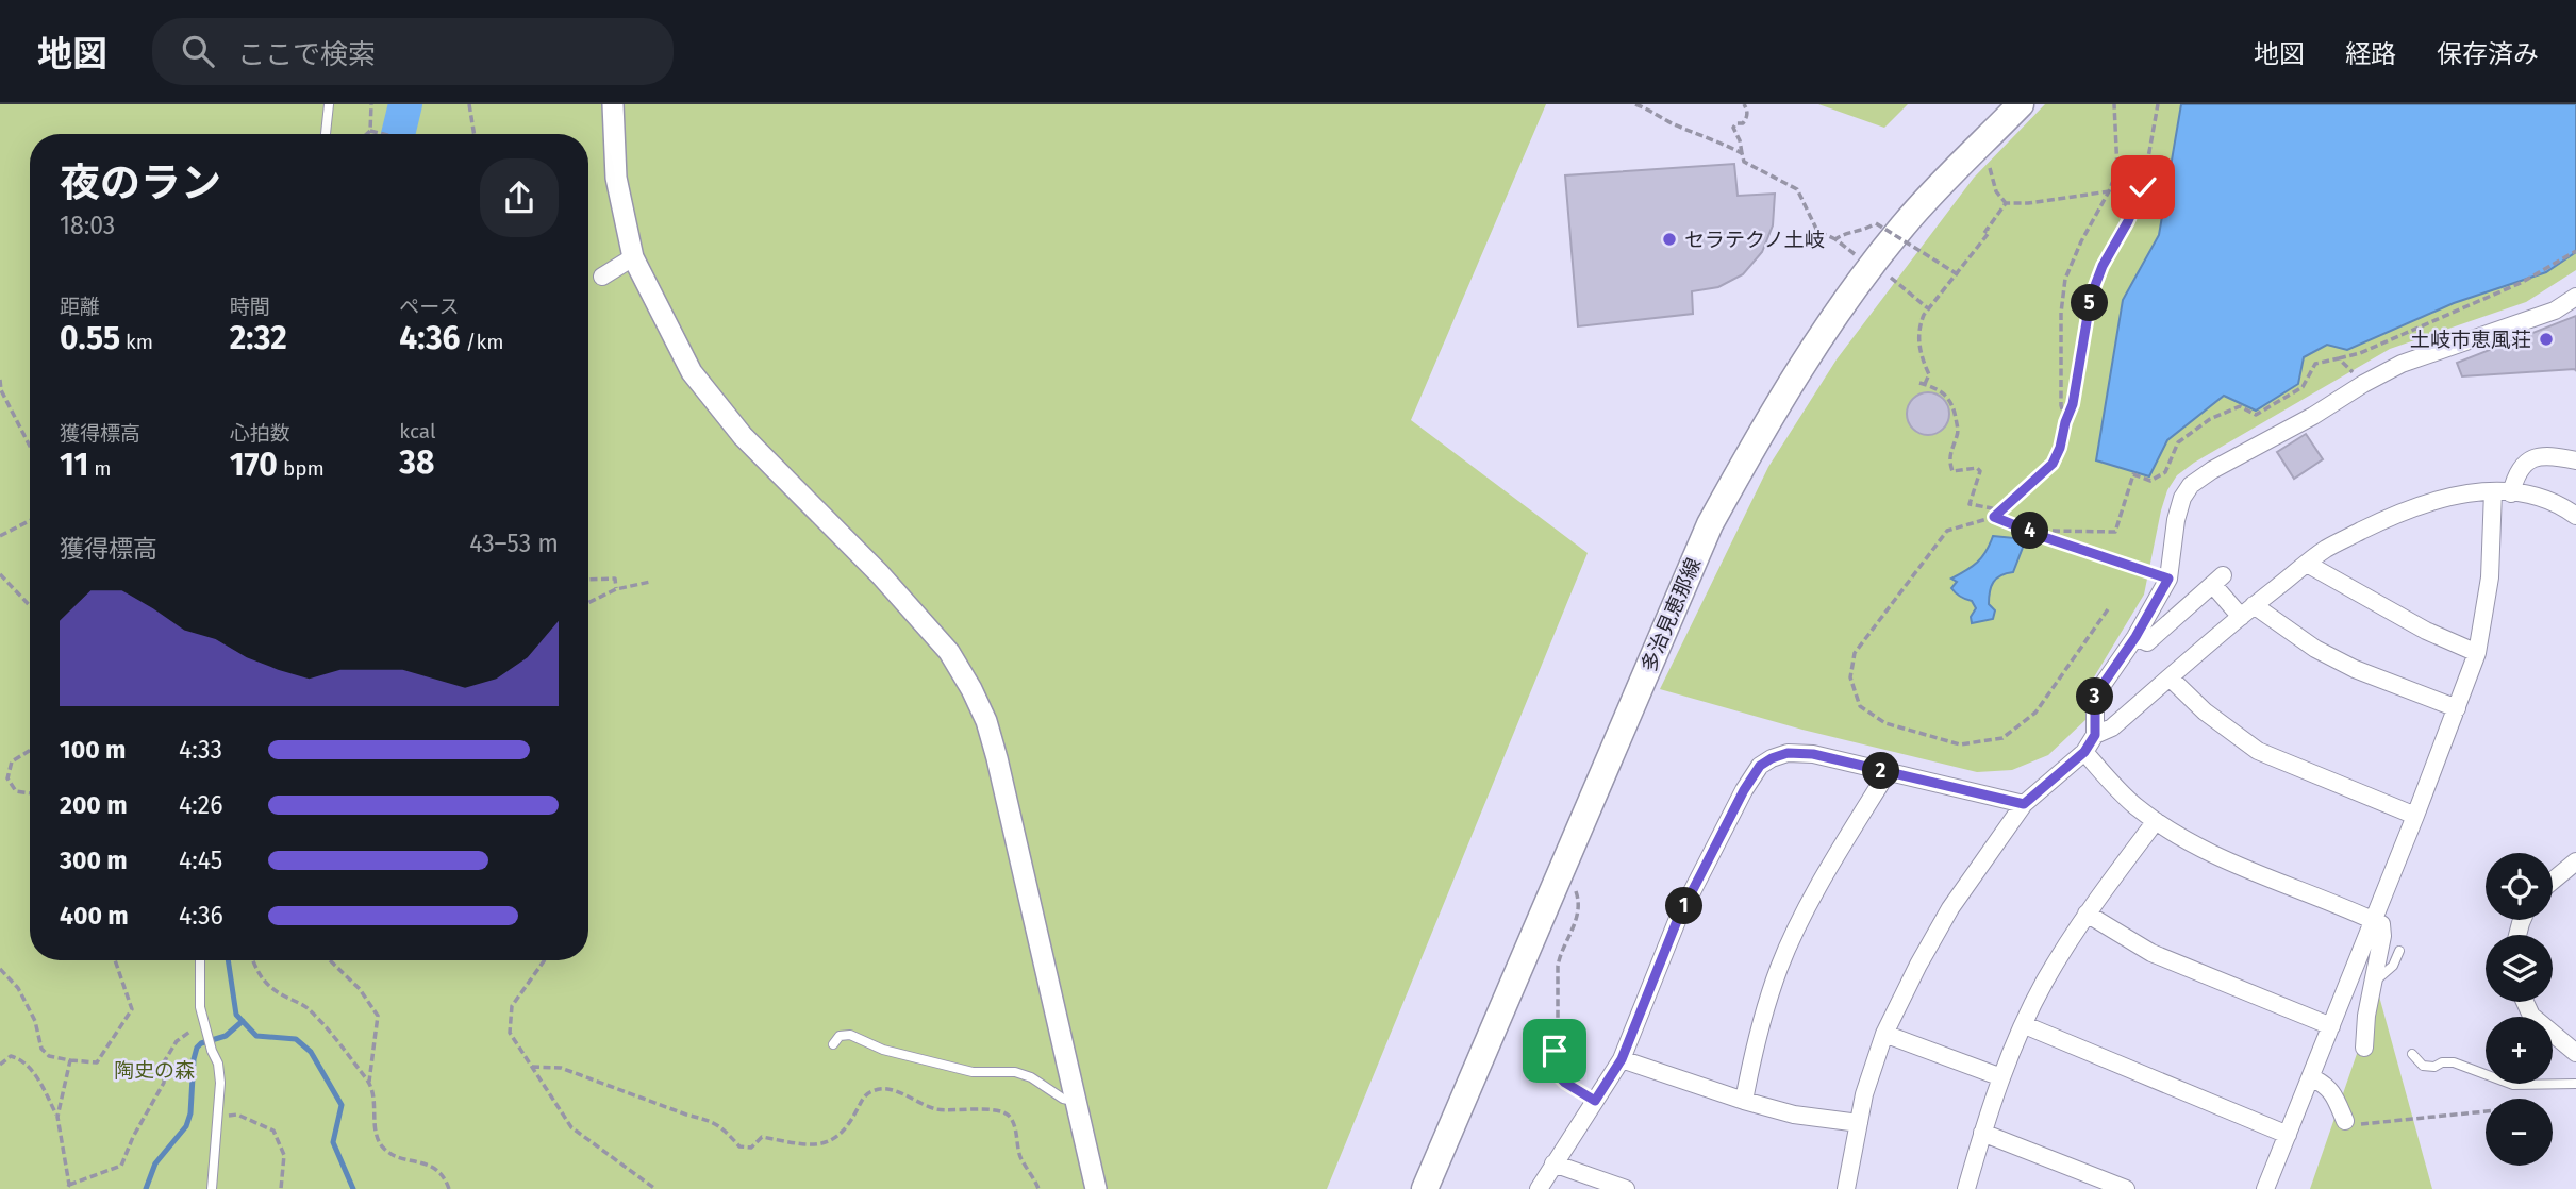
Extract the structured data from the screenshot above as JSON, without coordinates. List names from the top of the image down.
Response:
{
  "streets": {
    "main road": ["多治見恵那線"]
  },
  "parks": ["陶史の森"],
  "places": ["セラテクノ土岐", "土岐市恵風荘"],
  "page": {
    "header": "地図",
    "search": "ここで検索",
    "nav": ["地図", "経路", "保存済み"],
    "heading": ["夜のラン", "18:03"],
    "stats": [
      ["距離", "0.55 km"],
      ["時間", "2:32"],
      ["ペース", "4:36 /km"],
      ["獲得標高", "11 m"],
      ["心拍数", "170 bpm"],
      ["kcal", "38"]
    ],
    "pins": [
      "5",
      "4",
      "3",
      "2",
      "1"
    ],
    "chart": ["獲得標高", "43–53 m"],
    "list": [
      {
        "name": "100 m",
        "note": "4:33"
      },
      {
        "name": "200 m",
        "note": "4:26"
      },
      {
        "name": "300 m",
        "note": "4:45"
      },
      {
        "name": "400 m",
        "note": "4:36"
      }
    ],
    "map_buttons": ["+", "−"]
  }
}
